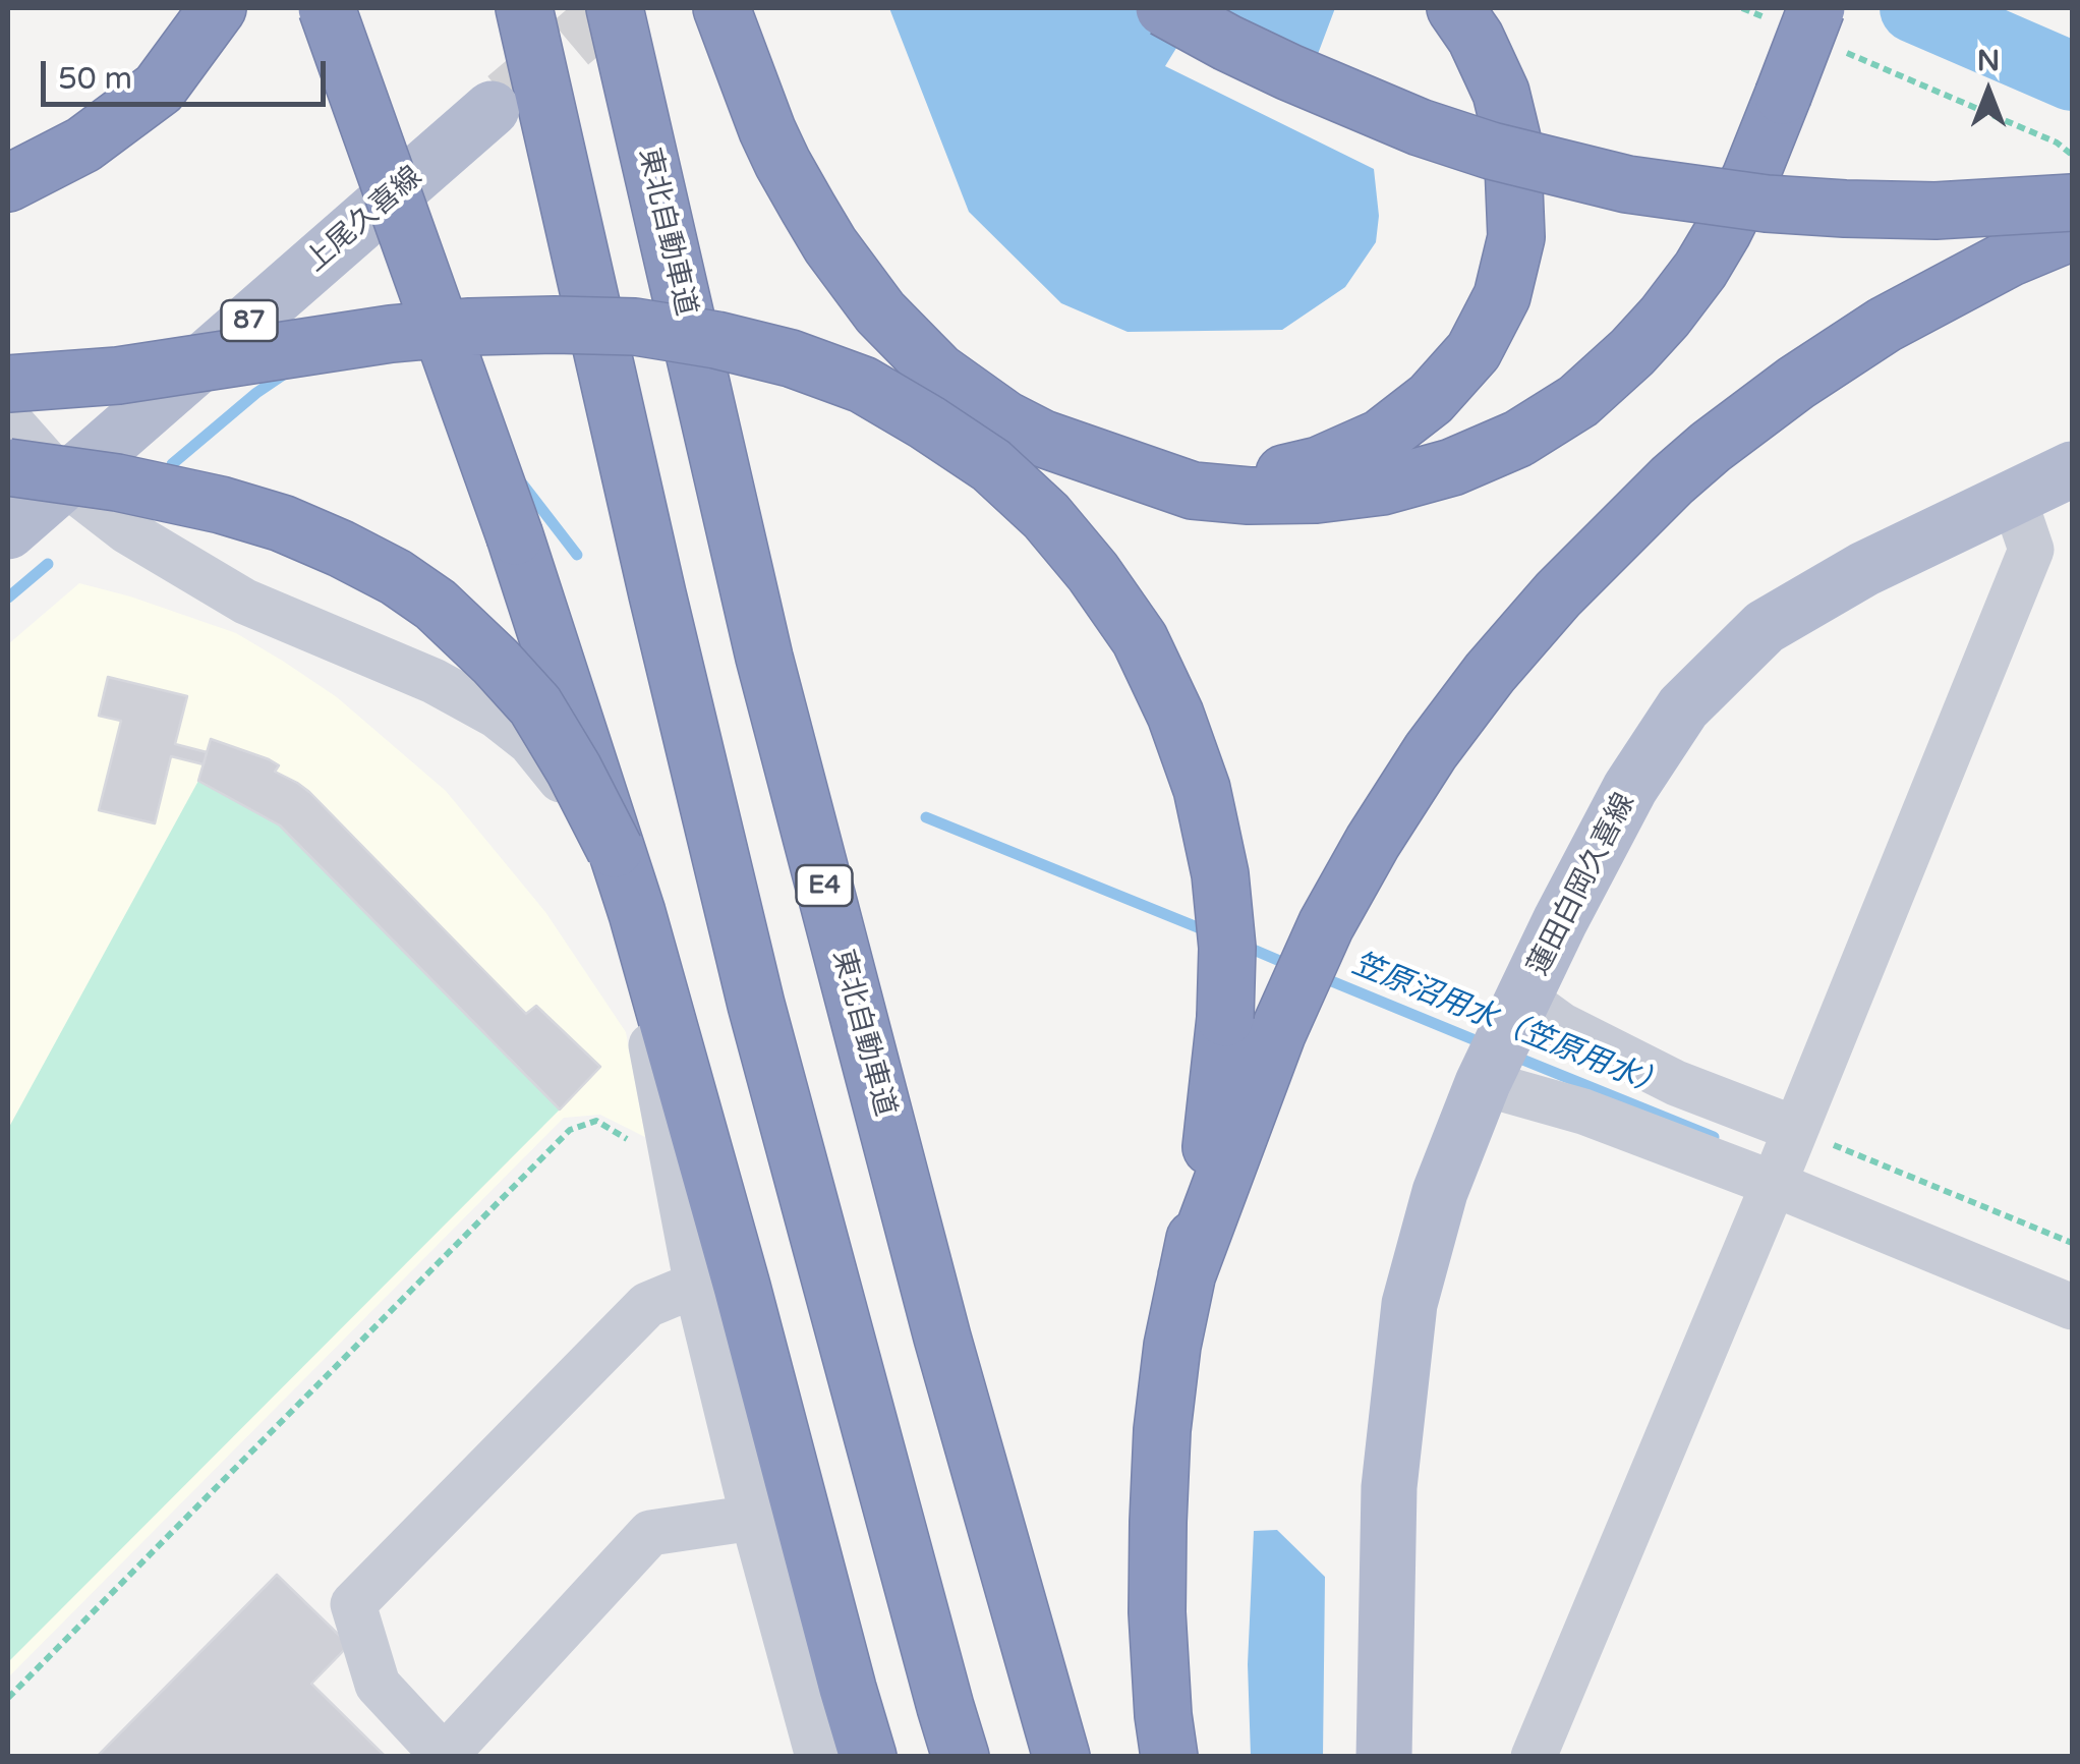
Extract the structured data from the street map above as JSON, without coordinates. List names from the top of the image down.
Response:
{
  "streets": {
    "highway": ["東北自動車道", "E4"],
    "main road": ["上尾久喜線", "87", "蓮田白岡久喜線"]
  },
  "water": ["笠原沼用水（笠原用水）"],
  "scale_bar": "50 m",
  "north": "top"
}
